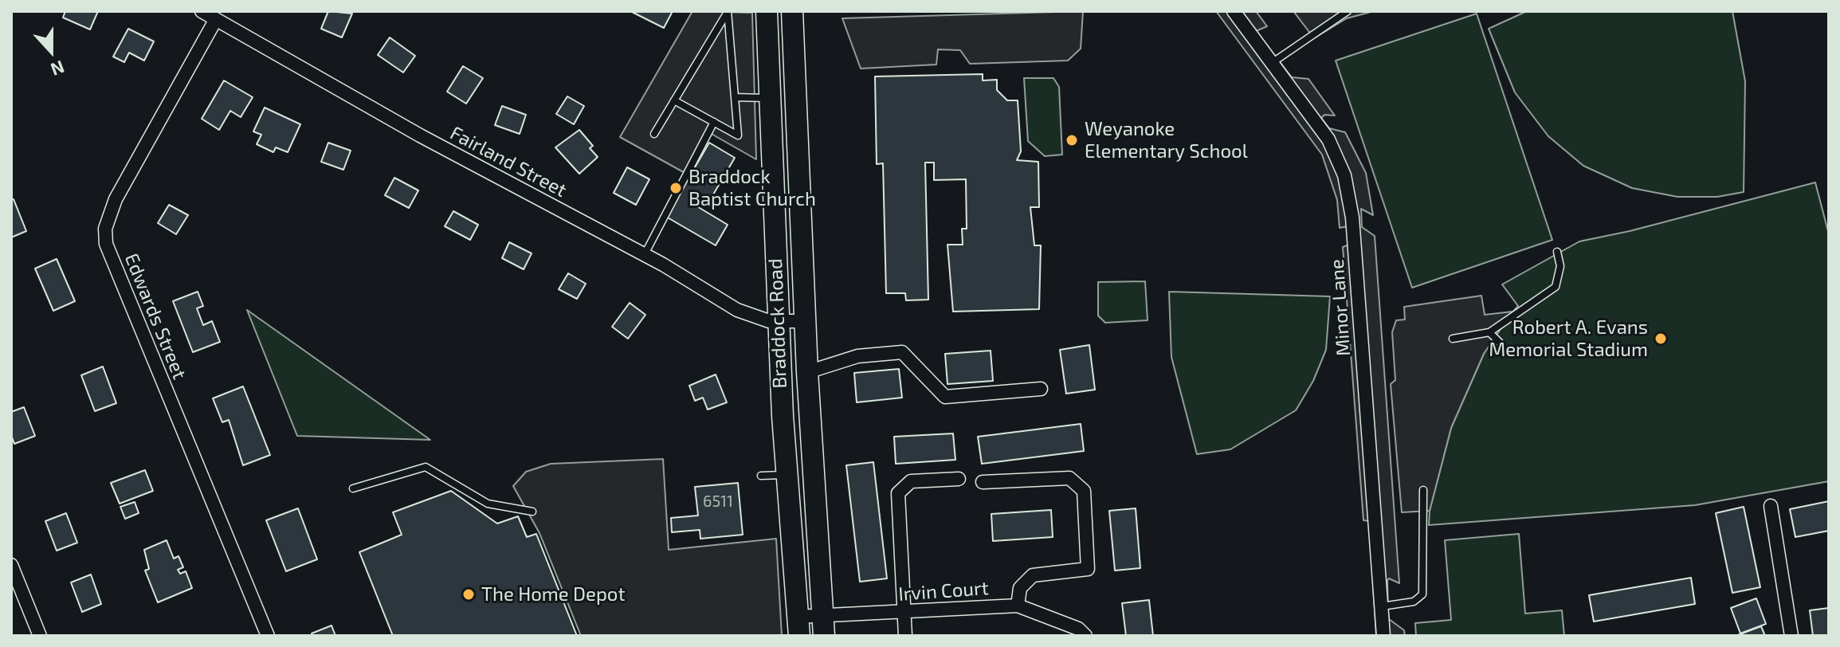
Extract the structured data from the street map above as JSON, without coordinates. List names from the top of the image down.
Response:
{
  "streets": {
    "main road": ["Braddock Road"],
    "street": [
      "Fairland Street",
      "Minor Lane",
      "Edwards Street",
      "Irvin Court"
    ]
  },
  "crossings": [
    ["Fairland Street", "Edwards Street"],
    ["Fairland Street", "Braddock Road"],
    ["Braddock Road", "Irvin Court"]
  ],
  "places": [
    "Weyanoke Elementary School",
    "Braddock Baptist Church",
    "Robert A. Evans Memorial Stadium",
    "The Home Depot"
  ],
  "house_numbers": ["6511"],
  "north": "bottom"
}
